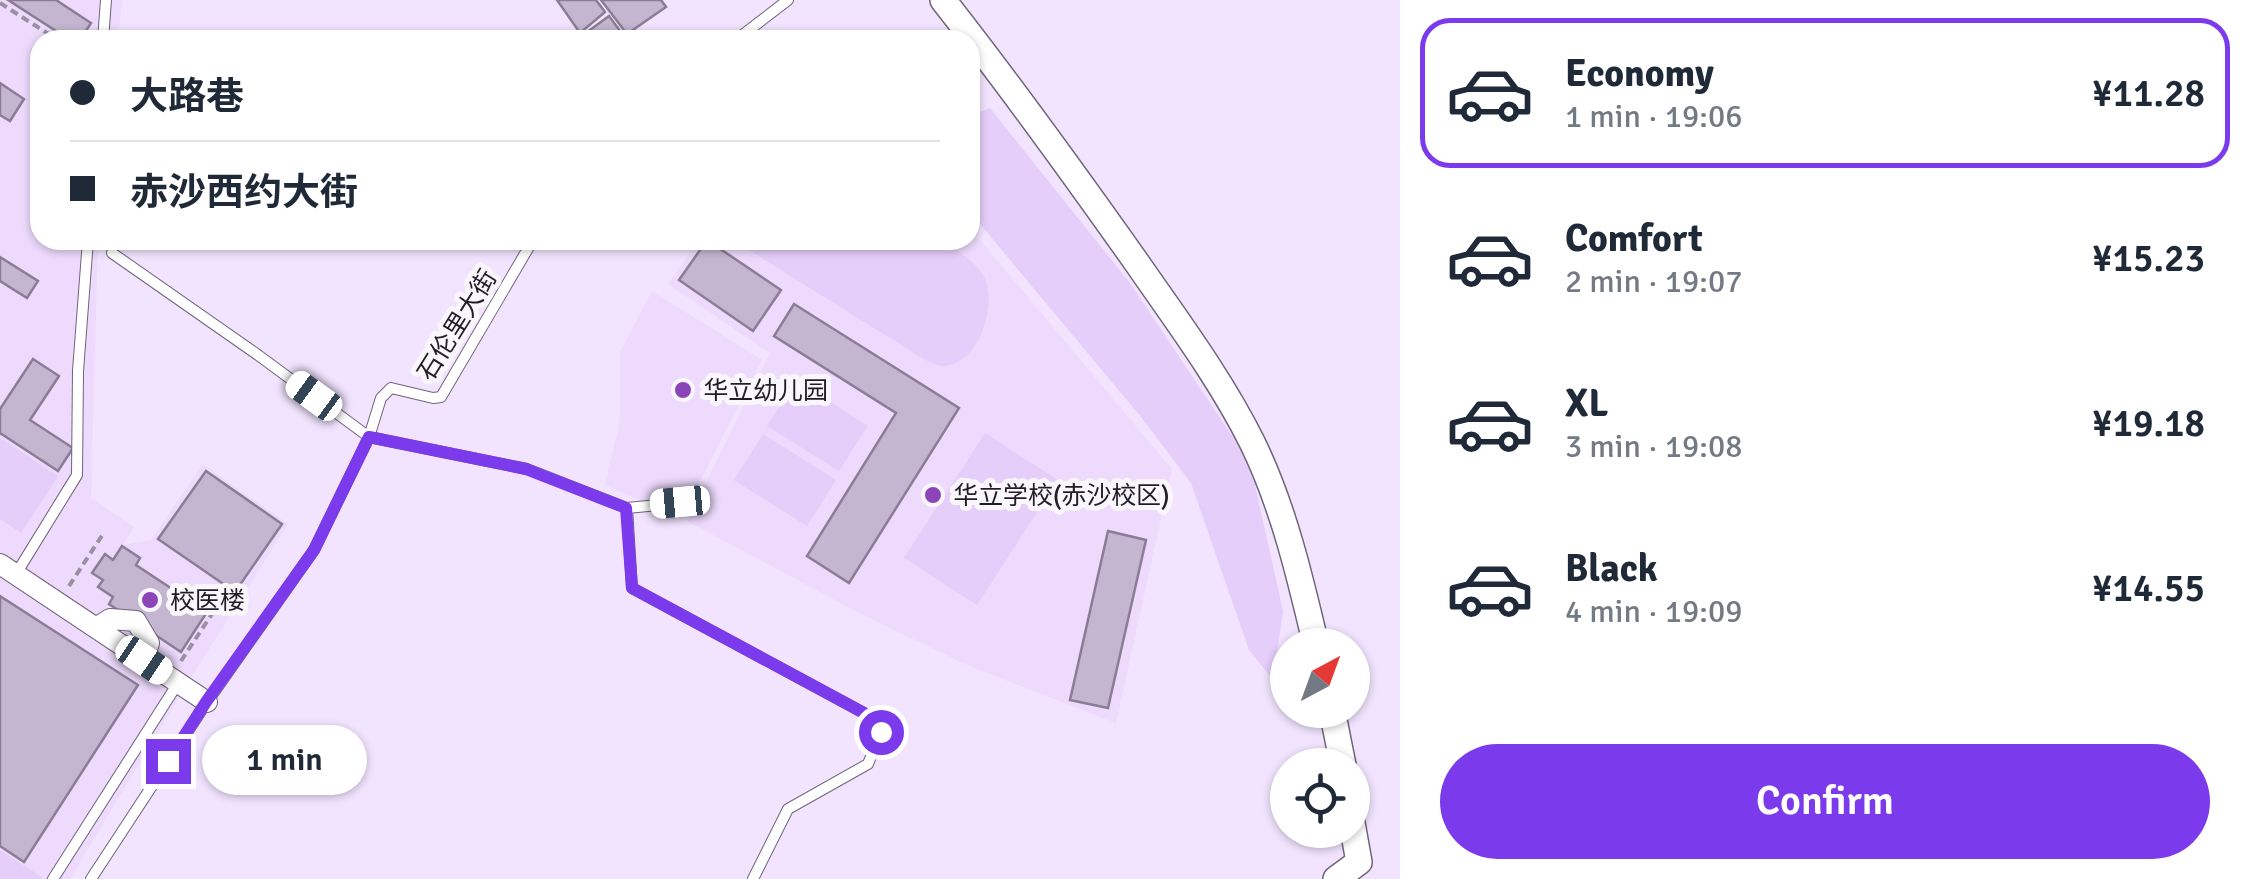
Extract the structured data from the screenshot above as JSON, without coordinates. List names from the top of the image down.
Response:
{
  "streets": {
    "lane": ["石伦里大街"]
  },
  "places": ["华立幼儿园", "华立学校(赤沙校区)", "校医楼"],
  "north": "top right",
  "page": {
    "list": [
      {
        "name": "Economy",
        "note": "1 min · 19:06",
        "value": "¥11.28"
      },
      {
        "name": "Comfort",
        "note": "2 min · 19:07",
        "value": "¥15.23"
      },
      {
        "name": "XL",
        "note": "3 min · 19:08",
        "value": "¥19.18"
      },
      {
        "name": "Black",
        "note": "4 min · 19:09",
        "value": "¥14.55"
      }
    ],
    "banner": ["大路巷", "赤沙西约大街"],
    "buttons": "Confirm",
    "bubble": "1 min"
  }
}
